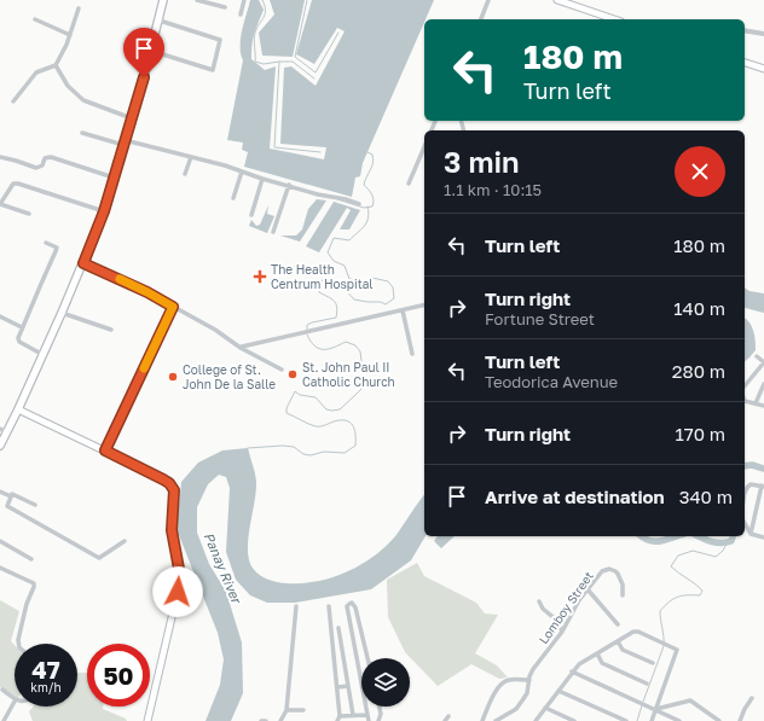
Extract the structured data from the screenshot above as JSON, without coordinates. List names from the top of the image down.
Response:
{
  "streets": {
    "street": ["Lomboy Street"]
  },
  "water": ["Panay River"],
  "places": {
    "health": ["The Health Centrum Hospital"],
    "other": ["St. John Paul II Catholic Church", "College of St. John De la Salle"]
  },
  "page": {
    "turn": ["180 m", "Turn left"],
    "heading": ["3 min", "1.1 km · 10:15"],
    "list": [
      {
        "name": "Turn left",
        "value": "180 m"
      },
      {
        "name": "Turn right",
        "note": "Fortune Street",
        "value": "140 m"
      },
      {
        "name": "Turn left",
        "note": "Teodorica Avenue",
        "value": "280 m"
      },
      {
        "name": "Turn right",
        "value": "170 m"
      },
      {
        "name": "Arrive at destination",
        "value": "340 m"
      }
    ],
    "speed": "47 km/h",
    "limit": "50"
  }
}
